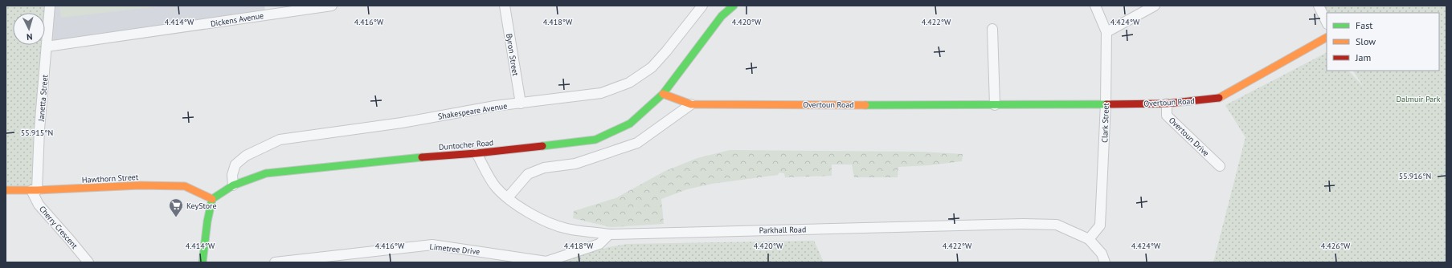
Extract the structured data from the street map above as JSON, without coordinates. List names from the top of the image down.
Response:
{
  "streets": {
    "street": [
      "Dickens Avenue",
      "Byron Street",
      "Janetta Street",
      "Overtoun Road",
      "Shakespeare Avenue",
      "Clark Street",
      "Overtoun Drive",
      "Duntocher Road",
      "Hawthorn Street",
      "Cherry Crescent",
      "Parkhall Road",
      "Limetree Drive"
    ]
  },
  "crossings": [
    ["Dickens Avenue", "Janetta Street"],
    ["Byron Street", "Shakespeare Avenue"],
    ["Janetta Street", "Hawthorn Street"],
    ["Janetta Street", "Cherry Crescent"],
    ["Overtoun Road", "Clark Street"],
    ["Overtoun Road", "Overtoun Drive"],
    ["Overtoun Road", "Duntocher Road"],
    ["Shakespeare Avenue", "Duntocher Road"],
    ["Clark Street", "Parkhall Road"],
    ["Duntocher Road", "Hawthorn Street"],
    ["Duntocher Road", "Parkhall Road"],
    ["Hawthorn Street", "Cherry Crescent"],
    ["Parkhall Road", "Limetree Drive"]
  ],
  "parks": ["Dalmuir Park"],
  "places": {
    "supermarket": ["KeyStore"]
  },
  "legend": ["Fast", "Slow", "Jam"],
  "north": "bottom",
  "coordinates": [
    "4.414°W",
    "4.416°W",
    "4.418°W",
    "4.420°W",
    "4.422°W",
    "4.424°W",
    "55.915°N",
    "55.916°N",
    "4.426°W"
  ]
}
